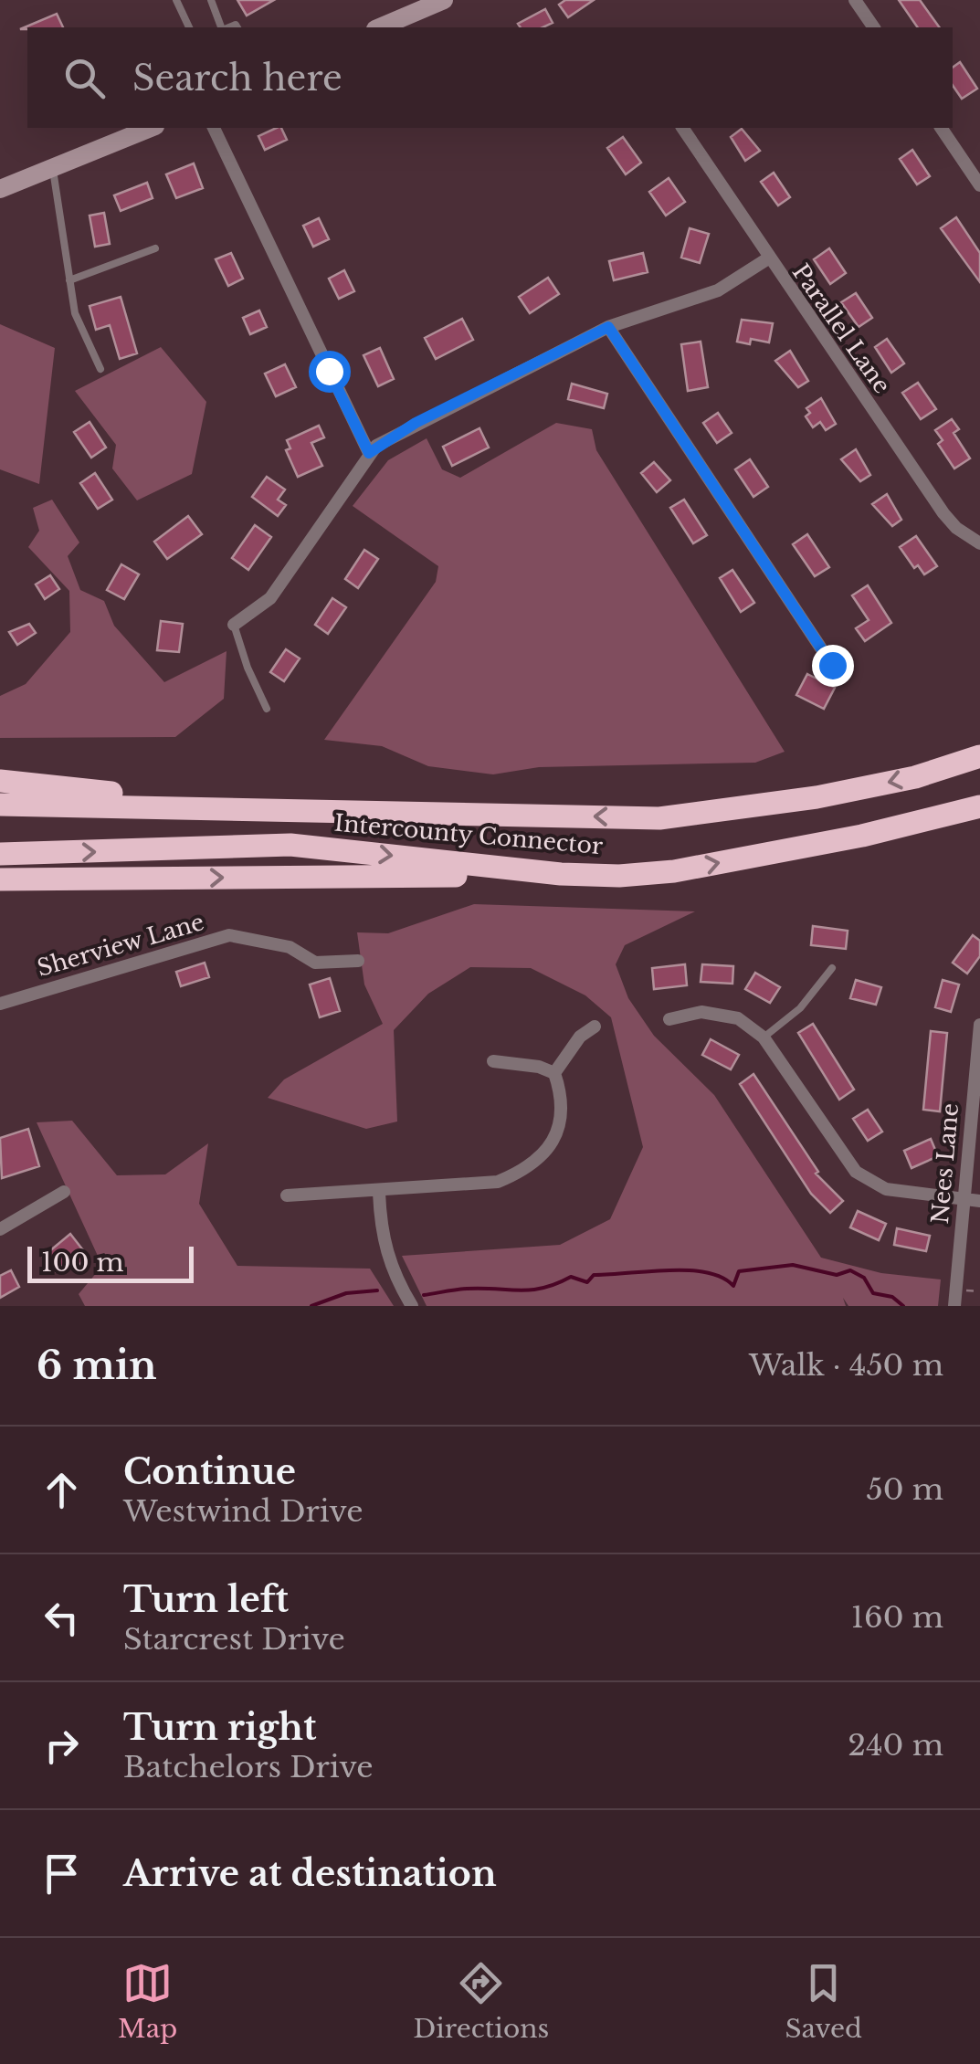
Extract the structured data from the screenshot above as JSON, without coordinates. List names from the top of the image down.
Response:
{
  "streets": {
    "highway": ["Intercounty Connector"],
    "street": ["Parallel Lane", "Sherview Lane", "Nees Lane"]
  },
  "scale_bar": "100 m",
  "page": {
    "search": "Search here",
    "scale": "100 m",
    "heading": ["6 min", "Walk · 450 m"],
    "list": [
      ["Continue", "Westwind Drive", "50 m"],
      ["Turn left", "Starcrest Drive", "160 m"],
      ["Turn right", "Batchelors Drive", "240 m"],
      "Arrive at destination"
    ],
    "nav": ["Map", "Directions", "Saved"]
  }
}
